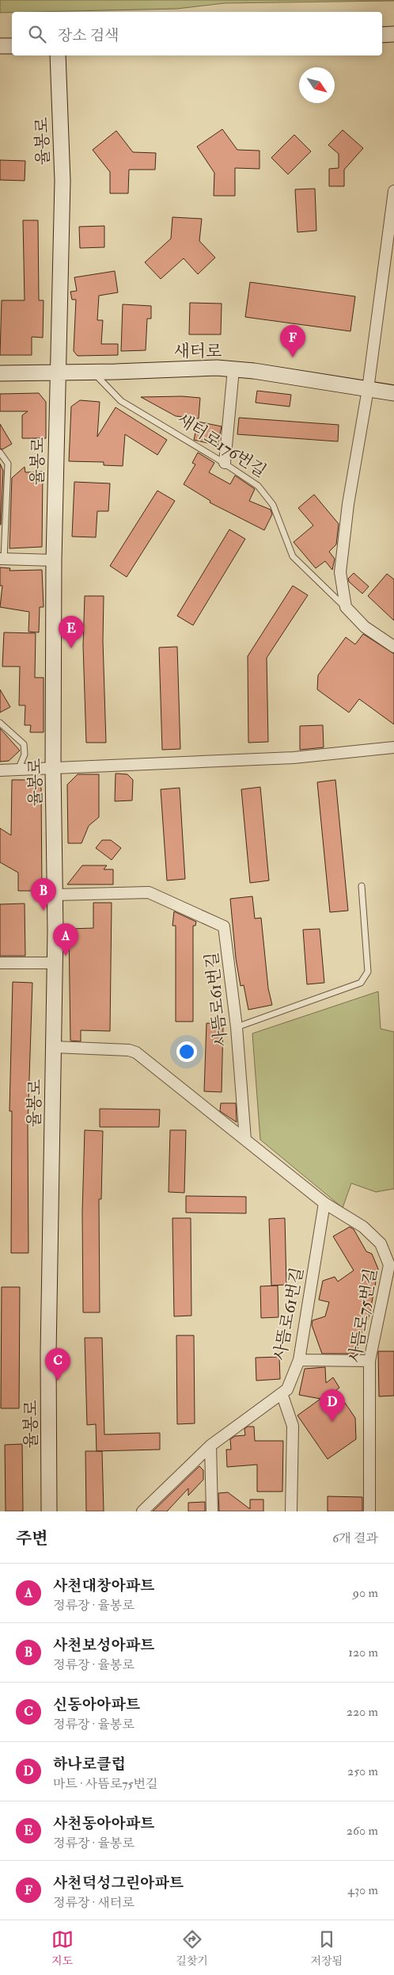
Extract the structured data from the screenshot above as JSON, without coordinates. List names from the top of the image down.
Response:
{
  "streets": {
    "street": [
      "율봉로",
      "새터로",
      "새터로176번길",
      "사뜸로61번길",
      "사뜸로75번길"
    ]
  },
  "crossings": [
    ["율봉로", "새터로"],
    ["율봉로", "사뜸로61번길"],
    ["새터로", "새터로176번길"],
    ["사뜸로61번길", "사뜸로75번길"]
  ],
  "north": "bottom right",
  "page": {
    "search": "장소 검색",
    "pins": [
      "F",
      "E",
      "B",
      "A",
      "C",
      "D"
    ],
    "heading": ["주변", "6개 결과"],
    "list": [
      {
        "mark": "A",
        "name": "사천대창아파트",
        "note": "정류장 · 율봉로",
        "value": "90 m"
      },
      {
        "mark": "B",
        "name": "사천보성아파트",
        "note": "정류장 · 율봉로",
        "value": "120 m"
      },
      {
        "mark": "C",
        "name": "신동아아파트",
        "note": "정류장 · 율봉로",
        "value": "220 m"
      },
      {
        "mark": "D",
        "name": "하나로클럽",
        "note": "마트 · 사뜸로75번길",
        "value": "250 m"
      },
      {
        "mark": "E",
        "name": "사천동아아파트",
        "note": "정류장 · 율봉로",
        "value": "260 m"
      },
      {
        "mark": "F",
        "name": "사천덕성그린아파트",
        "note": "정류장 · 새터로",
        "value": "430 m"
      }
    ],
    "nav": ["지도", "길찾기", "저장됨"]
  }
}
